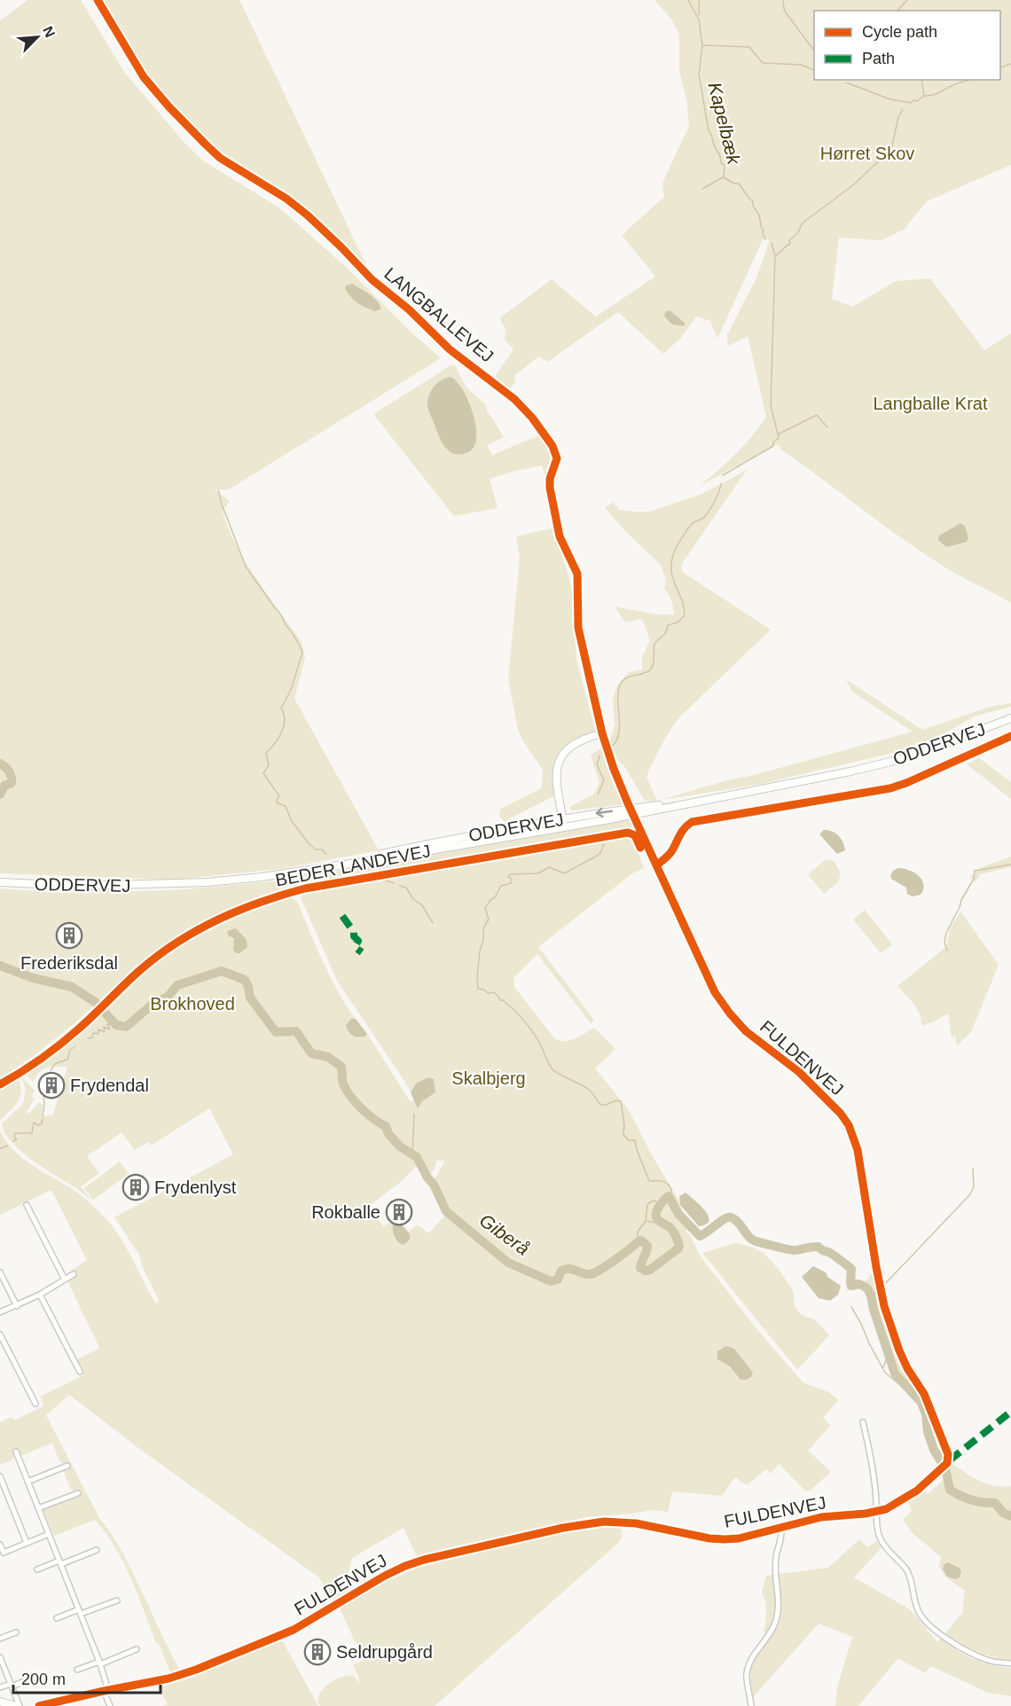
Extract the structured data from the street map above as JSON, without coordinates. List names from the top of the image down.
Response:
{
  "streets": {
    "street": [
      "LANGBALLEVEJ",
      "ODDERVEJ",
      "BEDER LANDEVEJ",
      "FULDENVEJ"
    ]
  },
  "water": ["Kapelbæk", "Giberå"],
  "parks": [
    "Hørret Skov",
    "Langballe Krat",
    "Brokhoved",
    "Skalbjerg"
  ],
  "places": {
    "building": [
      "Frederiksdal",
      "Frydendal",
      "Frydenlyst",
      "Rokballe",
      "Seldrupgård"
    ]
  },
  "legend": ["Cycle path", "Path"],
  "scale_bar": "200 m",
  "north": "top right"
}
